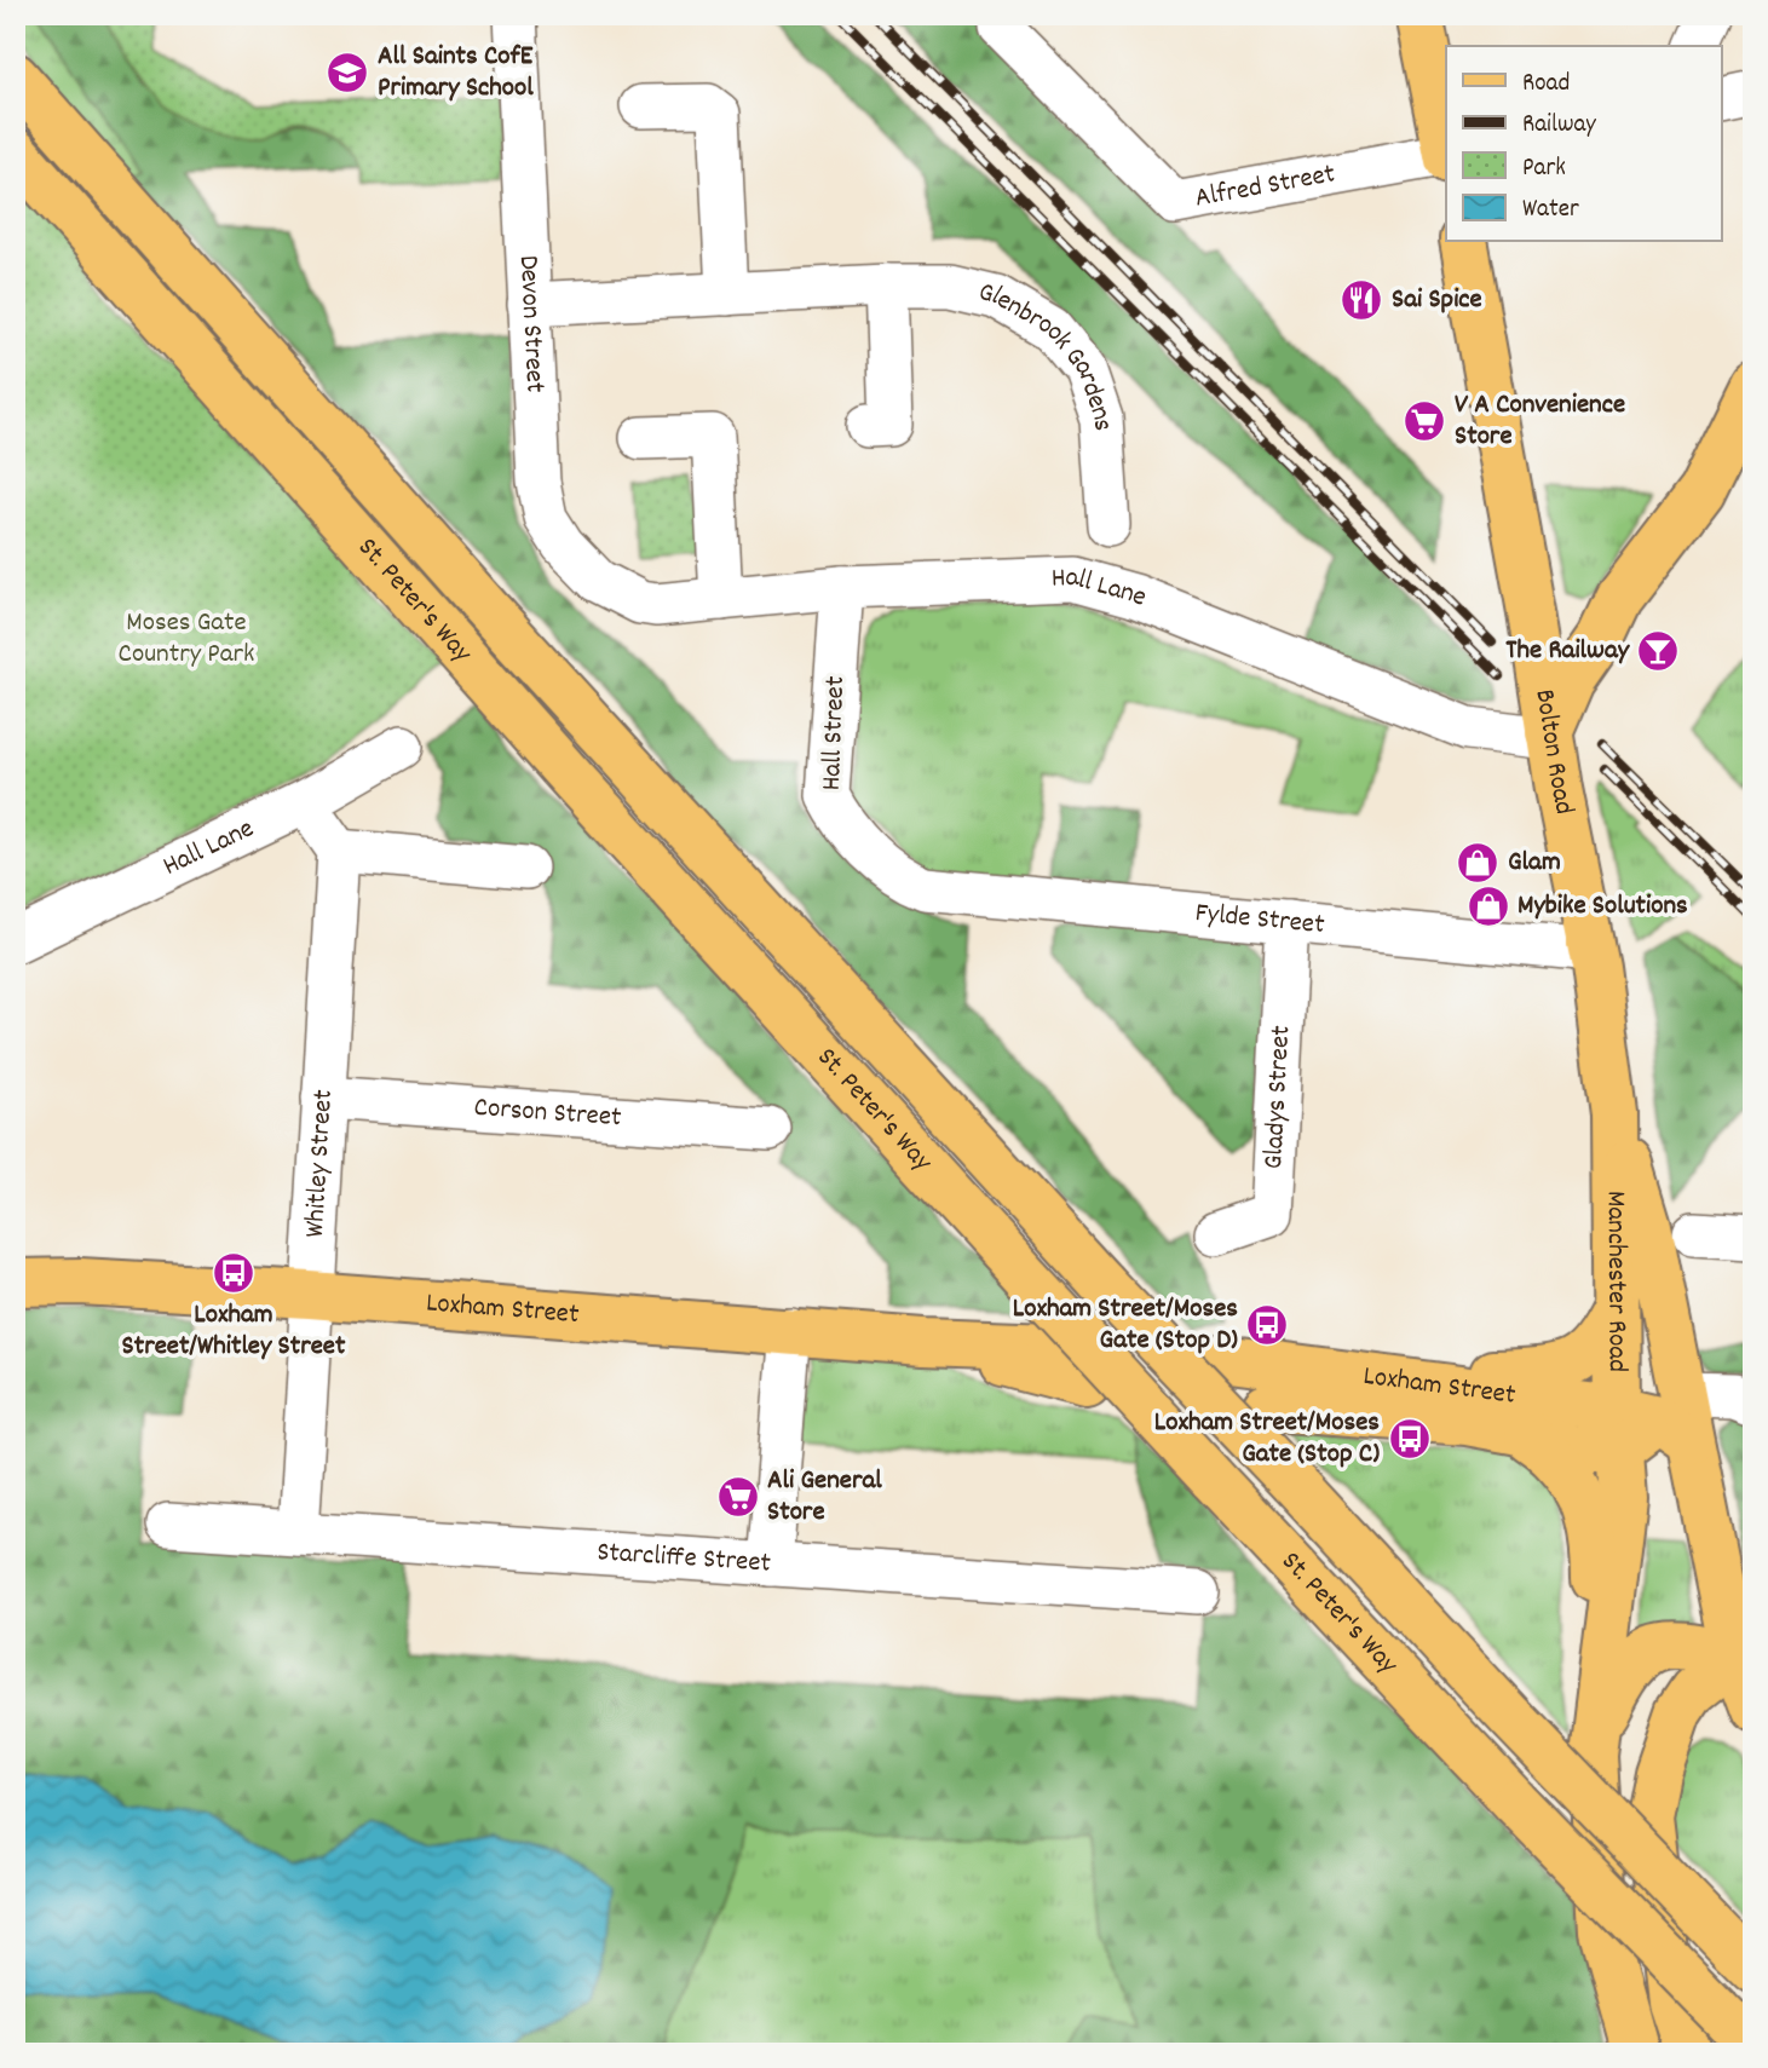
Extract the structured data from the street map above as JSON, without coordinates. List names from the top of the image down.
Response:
{
  "streets": {
    "main road": [
      "St. Peter's Way",
      "Bolton Road",
      "Manchester Road",
      "Loxham Street"
    ],
    "street": [
      "Alfred Street",
      "Devon Street",
      "Glenbrook Gardens",
      "Hall Lane",
      "Hall Street",
      "Fylde Street",
      "Gladys Street",
      "Corson Street",
      "Whitley Street",
      "Starcliffe Street"
    ]
  },
  "crossings": [
    ["Devon Street", "Glenbrook Gardens"],
    ["Devon Street", "Hall Lane"],
    ["Hall Lane", "Hall Street"],
    ["Hall Lane", "Bolton Road"],
    ["Hall Street", "Fylde Street"],
    ["Bolton Road", "Fylde Street"],
    ["Bolton Road", "Manchester Road"],
    ["Fylde Street", "Gladys Street"],
    ["Corson Street", "Whitley Street"],
    ["Whitley Street", "Loxham Street"],
    ["Whitley Street", "Starcliffe Street"],
    ["Manchester Road", "Loxham Street"]
  ],
  "parks": ["Moses Gate Country Park"],
  "places": {
    "school or university": ["All Saints CofE Primary School"],
    "restaurant": ["Sai Spice"],
    "supermarket": ["V A Convenience Store", "Ali General Store"],
    "bar": ["The Railway"],
    "shop": ["Glam", "Mybike Solutions"],
    "bus stop": ["Loxham Street/Whitley Street", "Loxham Street/Moses Gate (Stop D)", "Loxham Street/Moses Gate (Stop C)"]
  },
  "legend": [
    "Road",
    "Railway",
    "Park",
    "Water"
  ]
}
